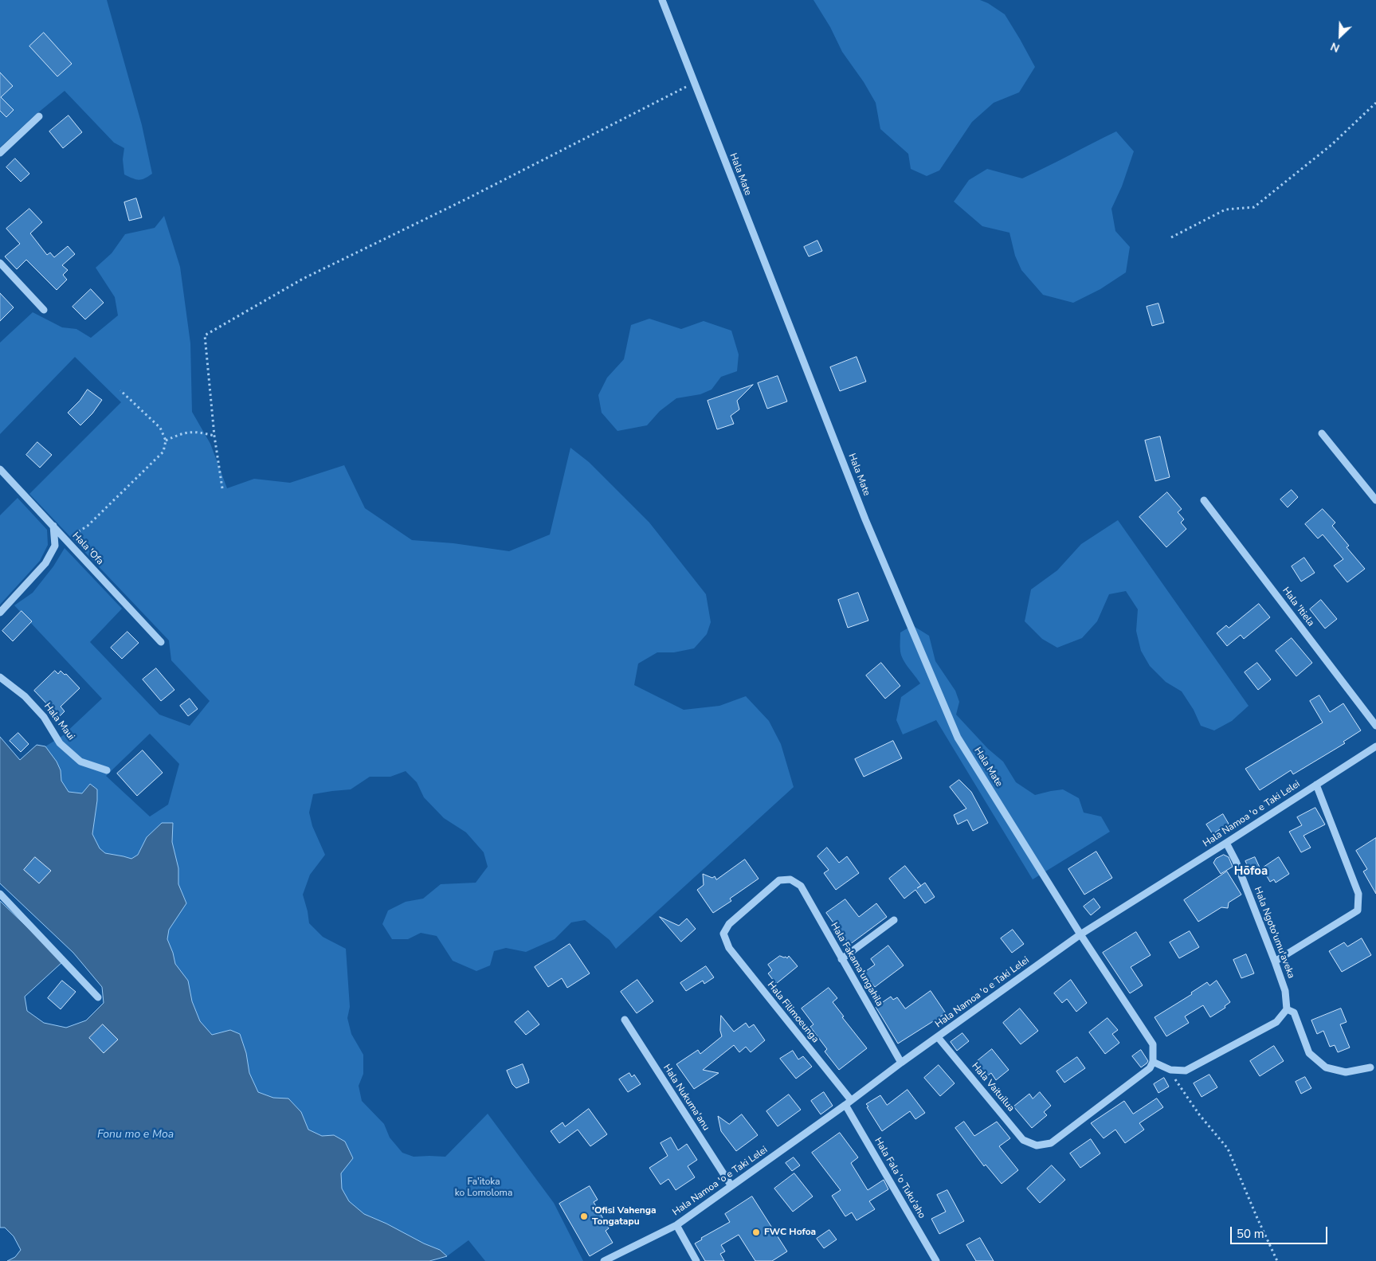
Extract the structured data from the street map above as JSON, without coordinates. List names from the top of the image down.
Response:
{
  "streets": {
    "street": [
      "Hala Mate",
      "Hala 'Ofa",
      "Hala 'Itiela",
      "Hala Maui",
      "Hala Namoa 'o e Taki Lelei",
      "Hala Ngoto'umu'aveka",
      "Hala Fakama'ungahila",
      "Hala Filimoeunga",
      "Hala Vaituilua",
      "Hala Nukuma'anu",
      "Hala Fala 'o Tuku'aho"
    ]
  },
  "crossings": [
    ["Hala Mate", "Hala Namoa 'o e Taki Lelei"],
    ["Hala Mate", "Hala Vaituilua"],
    ["Hala Namoa 'o e Taki Lelei", "Hala Ngoto'umu'aveka"],
    ["Hala Namoa 'o e Taki Lelei", "Hala Fakama'ungahila"],
    ["Hala Namoa 'o e Taki Lelei", "Hala Filimoeunga"],
    ["Hala Namoa 'o e Taki Lelei", "Hala Vaituilua"],
    ["Hala Namoa 'o e Taki Lelei", "Hala Nukuma'anu"],
    ["Hala Namoa 'o e Taki Lelei", "Hala Fala 'o Tuku'aho"],
    ["Hala Fakama'ungahila", "Hala Filimoeunga"],
    ["Hala Filimoeunga", "Hala Fala 'o Tuku'aho"]
  ],
  "districts": ["Hōfoa"],
  "water": ["Fonu mo e Moa"],
  "parks": ["Fa'itoka ko Lomoloma"],
  "places": ["'Ofisi Vahenga Tongatapu", "FWC Hofoa"],
  "scale_bar": "50 m",
  "north": "bottom left"
}
